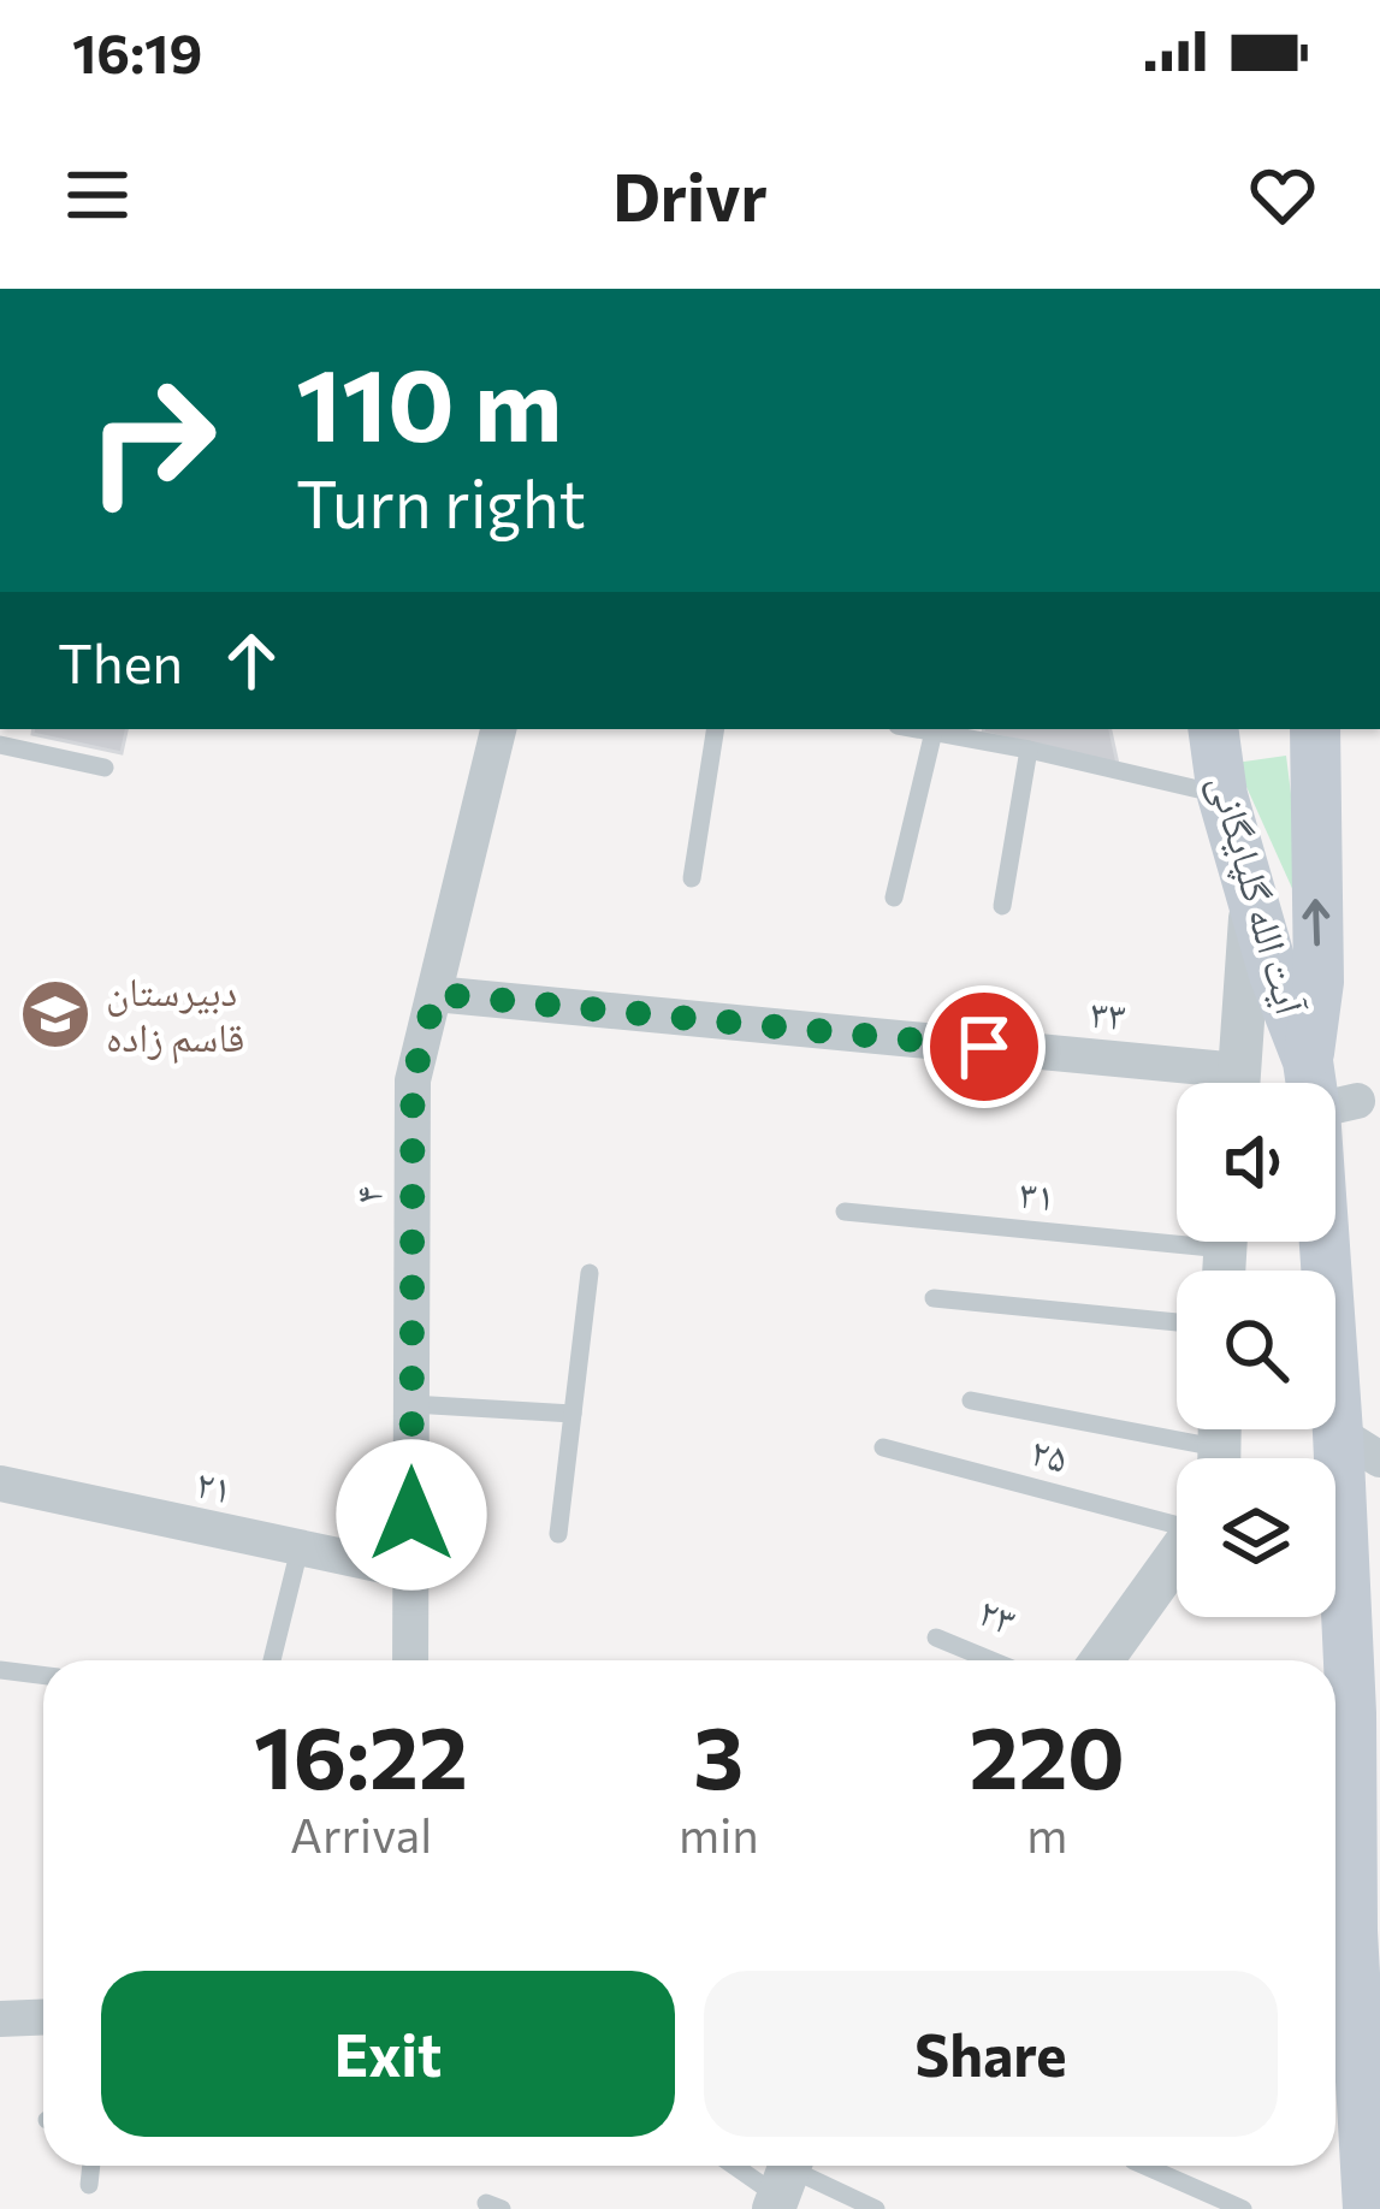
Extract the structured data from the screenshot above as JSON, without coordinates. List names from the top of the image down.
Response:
{
  "streets": {
    "main road": ["آیت الله گلپایگانی"],
    "street": ["۳۳", "۴", "۲۱"],
    "lane": ["۳۱", "۲۵", "۲۳"]
  },
  "crossings": [
    ["۳۳", "۴"],
    ["۴", "۲۱"]
  ],
  "places": {
    "school or university": ["دبیرستان قاسم زاده"]
  },
  "page": {
    "status": "16:19",
    "header": "Drivr",
    "turn": ["110 m", "Turn right"],
    "then": "Then",
    "eta": [
      "16:22",
      "Arrival",
      "3",
      "min",
      "220",
      "m"
    ],
    "buttons": ["Exit", "Share"]
  }
}
